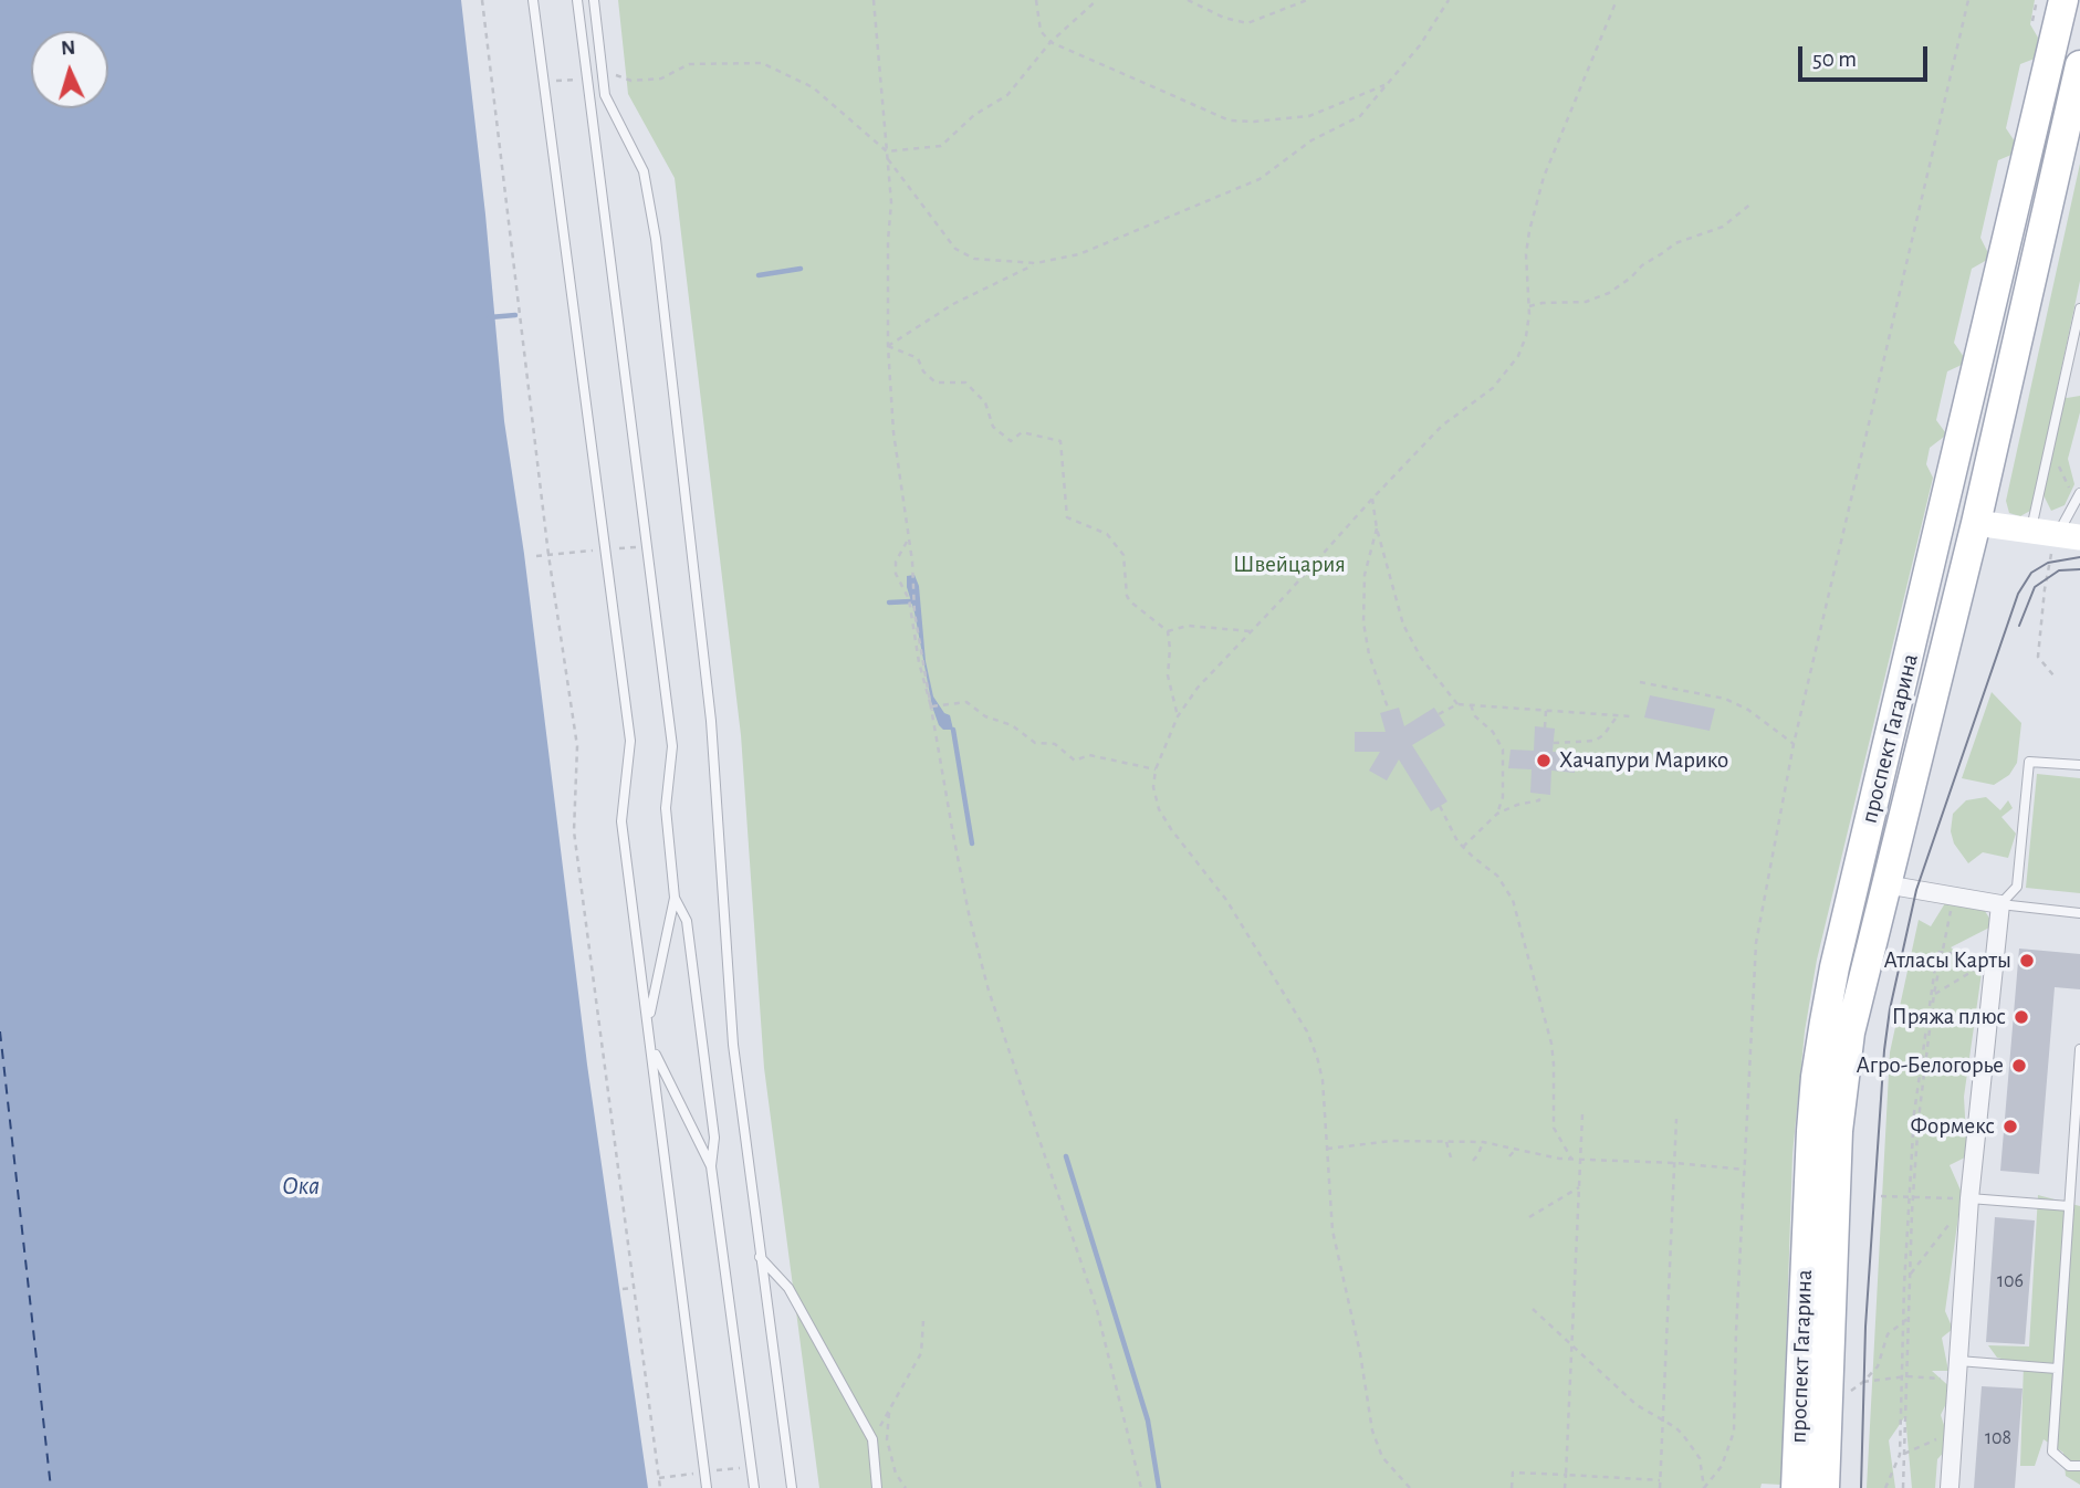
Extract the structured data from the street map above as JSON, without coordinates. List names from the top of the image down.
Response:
{
  "streets": {
    "main road": ["проспект Гагарина"]
  },
  "water": ["Ока"],
  "parks": ["Швейцария"],
  "places": [
    "Хачапури Марико",
    "Атласы Карты",
    "Пряжа плюс",
    "Агро-Белогорье",
    "Формекс"
  ],
  "house_numbers": ["106", "108"],
  "scale_bar": "50 m",
  "north": "top"
}
